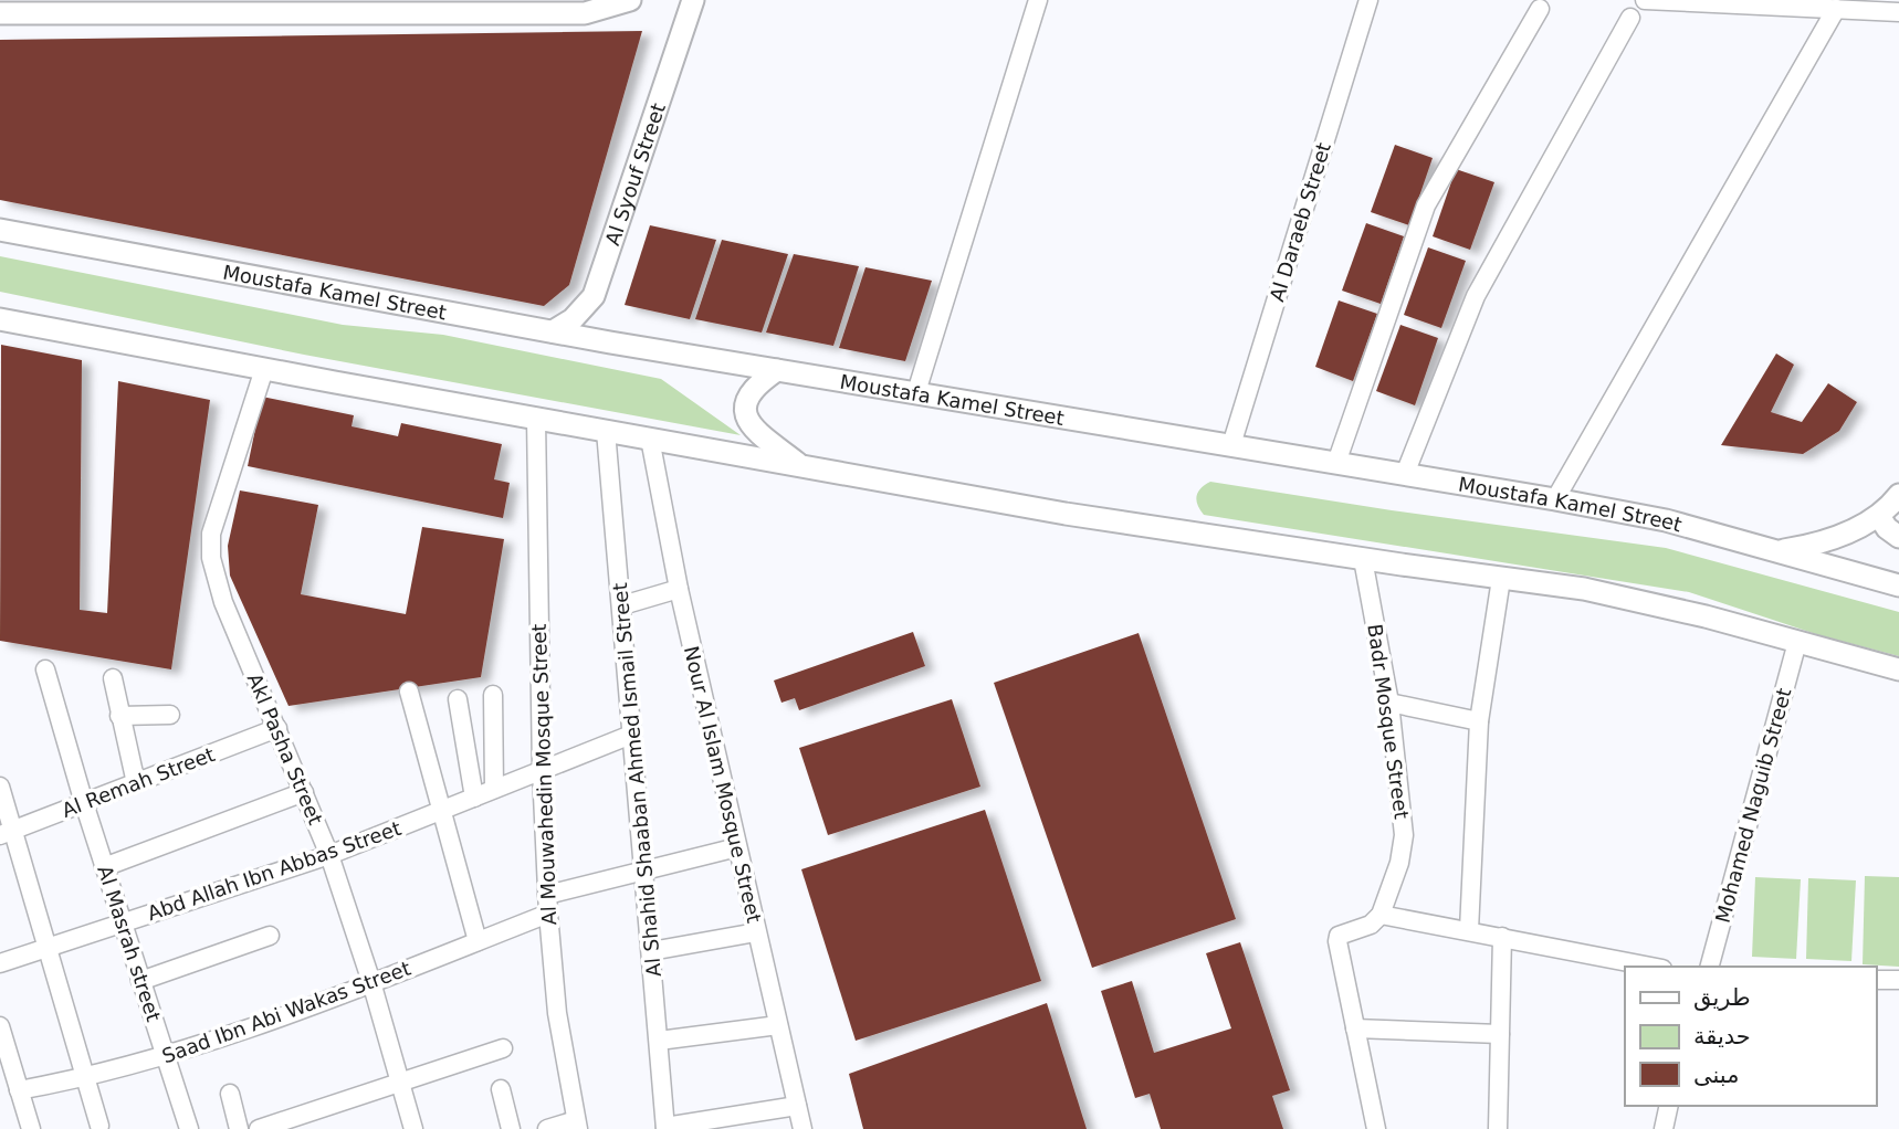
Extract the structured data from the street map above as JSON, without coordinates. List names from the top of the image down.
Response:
{
  "streets": {
    "main road": ["Al Syouf Street", "Moustafa Kamel Street"],
    "street": [
      "Al Daraeb Street",
      "Badr Mosque Street",
      "Akl Pasha Street",
      "Al Mouwahedin Mosque Street",
      "Al Shahid Shaaban Ahmed Ismail Street",
      "Al Remah Street",
      "Nour Al Islam Mosque Street",
      "Mohamed Naguib Street",
      "Abd Allah Ibn Abbas Street",
      "Al Masrah street",
      "Saad Ibn Abi Wakas Street"
    ]
  },
  "crossings": [
    ["Al Syouf Street", "Moustafa Kamel Street"],
    ["Al Daraeb Street", "Moustafa Kamel Street"],
    ["Akl Pasha Street", "Al Remah Street"],
    ["Akl Pasha Street", "Abd Allah Ibn Abbas Street"],
    ["Akl Pasha Street", "Saad Ibn Abi Wakas Street"],
    ["Al Mouwahedin Mosque Street", "Abd Allah Ibn Abbas Street"],
    ["Al Mouwahedin Mosque Street", "Saad Ibn Abi Wakas Street"],
    ["Al Shahid Shaaban Ahmed Ismail Street", "Abd Allah Ibn Abbas Street"],
    ["Al Remah Street", "Al Masrah street"],
    ["Abd Allah Ibn Abbas Street", "Al Masrah street"],
    ["Al Masrah street", "Saad Ibn Abi Wakas Street"]
  ],
  "legend": ["طريق", "حديقة", "مبنى"]
}
